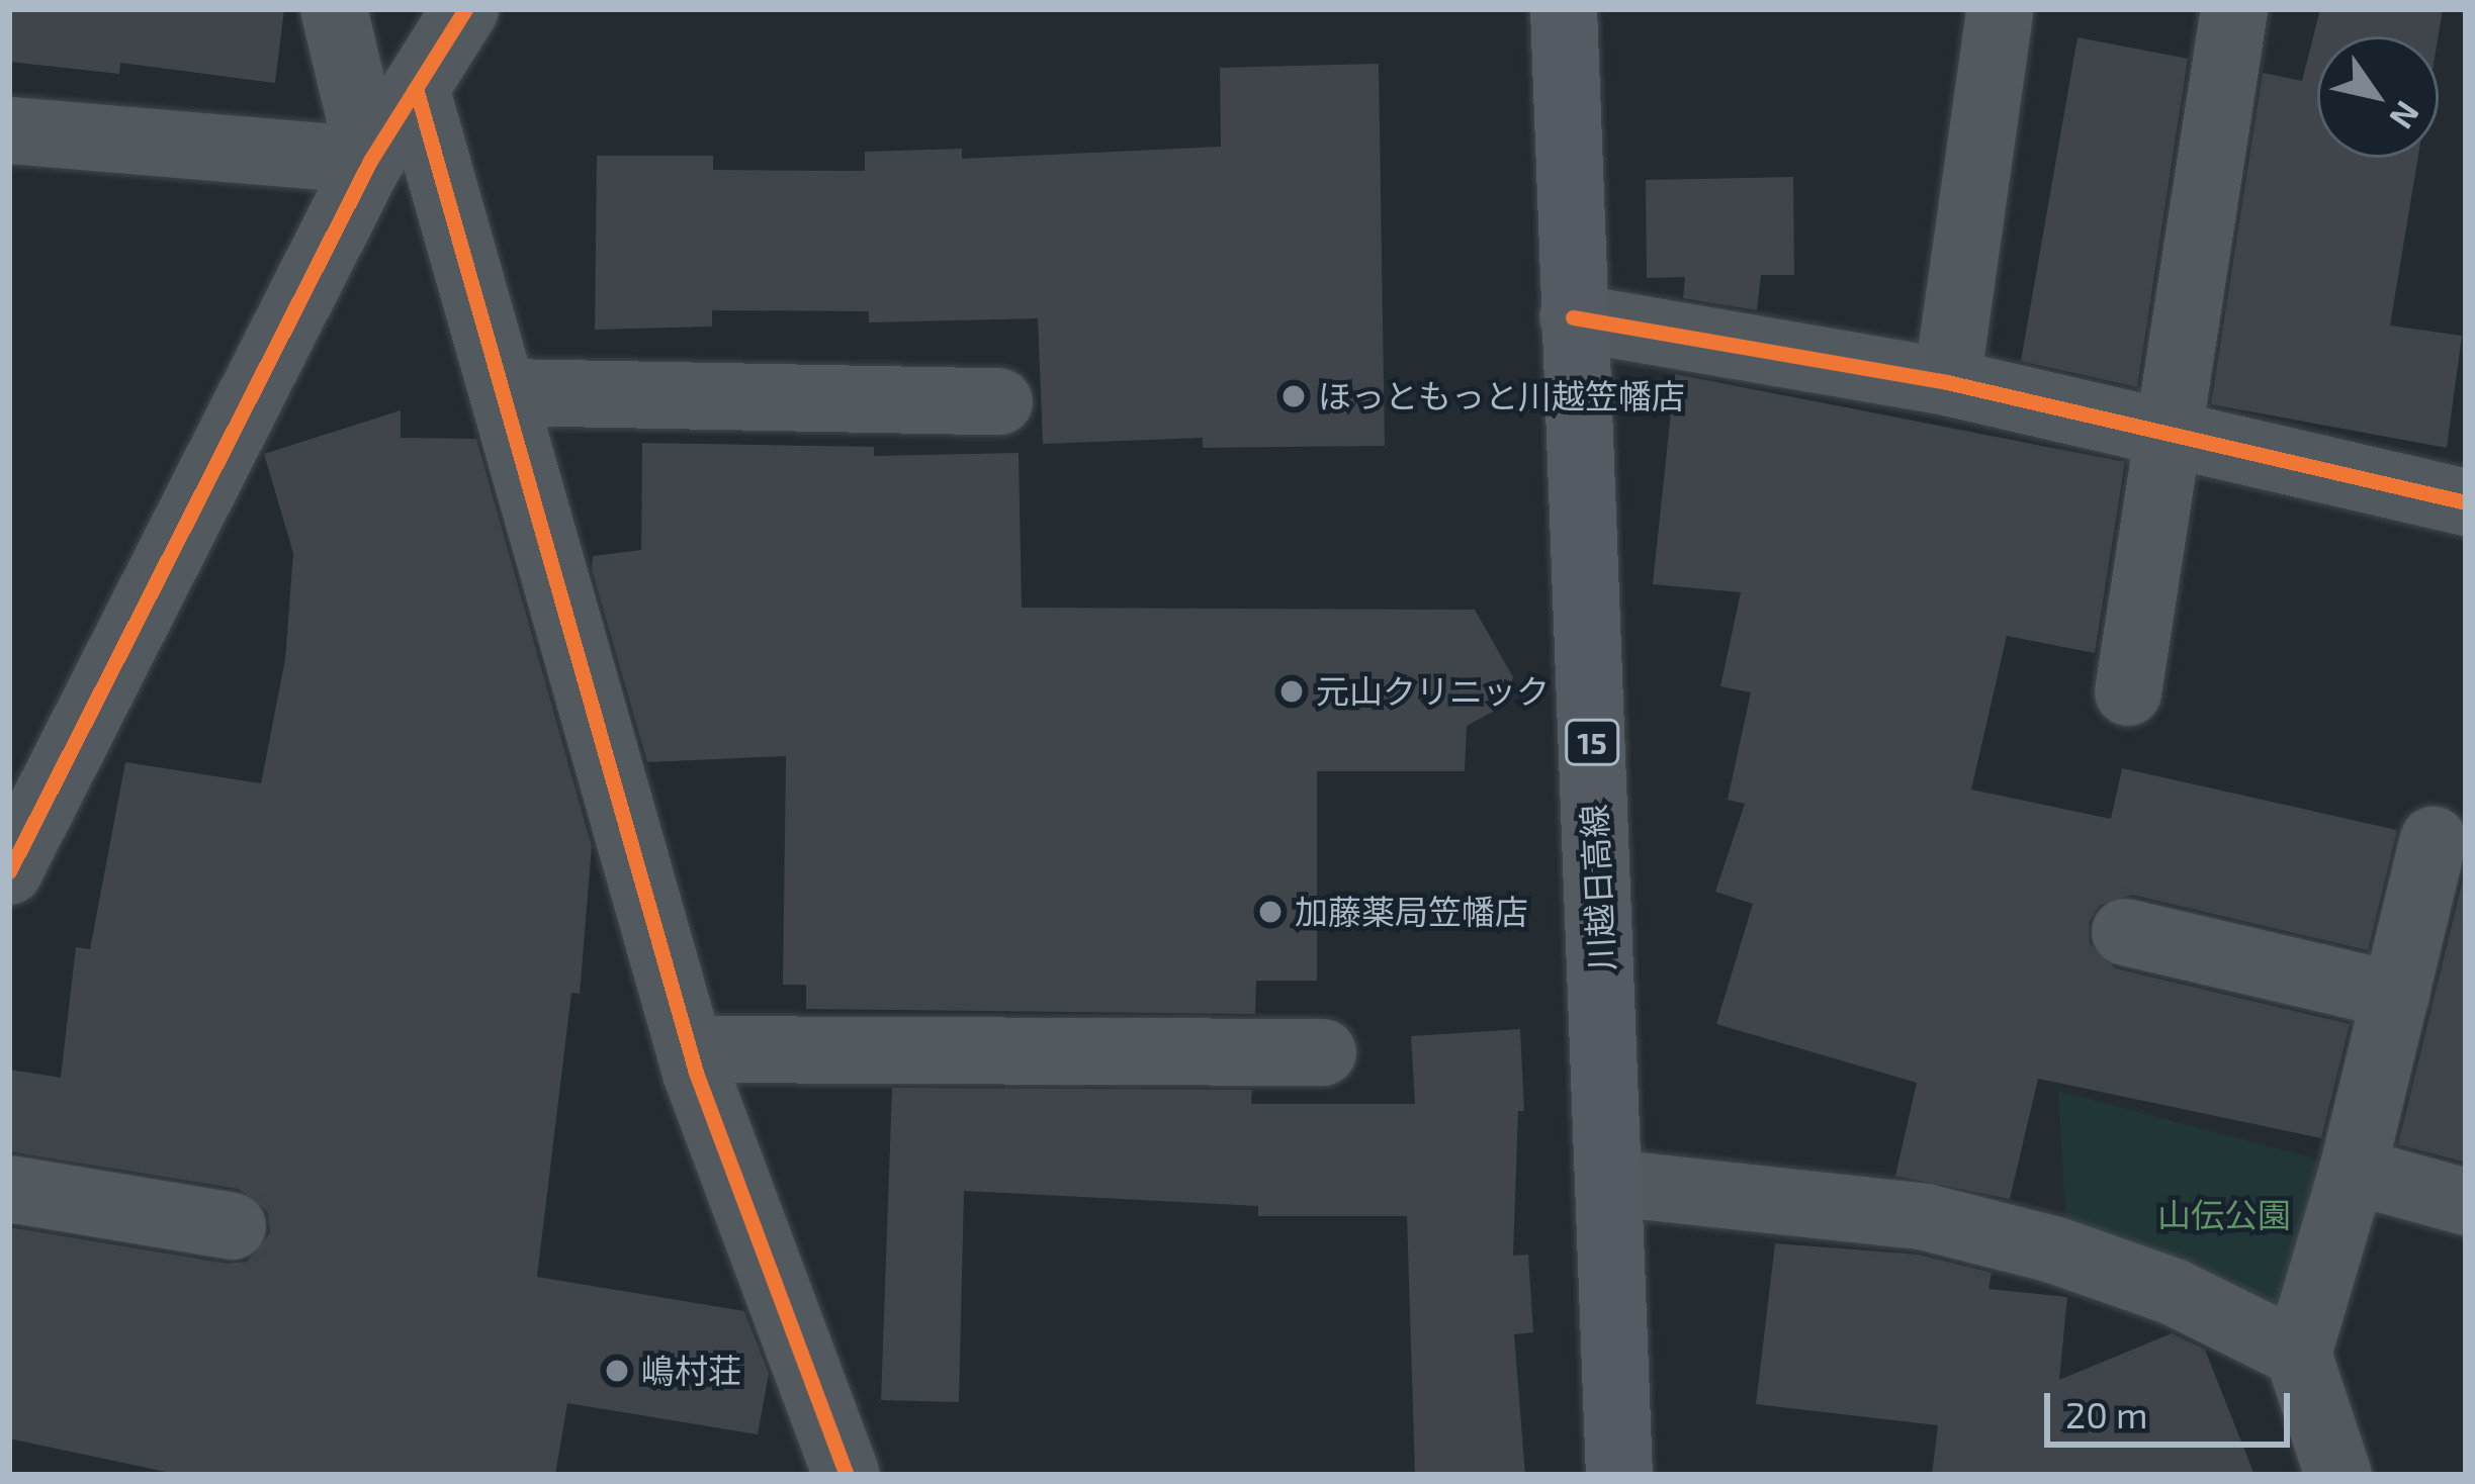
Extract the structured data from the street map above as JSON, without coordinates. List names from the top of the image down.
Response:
{
  "streets": {
    "main road": ["15", "川越日高線"]
  },
  "parks": ["山伝公園"],
  "places": [
    "ほっともっと川越笠幡店",
    "元山クリニック",
    "加藤薬局笠幡店",
    "嶋村荘"
  ],
  "scale_bar": "20 m",
  "north": "bottom right"
}
